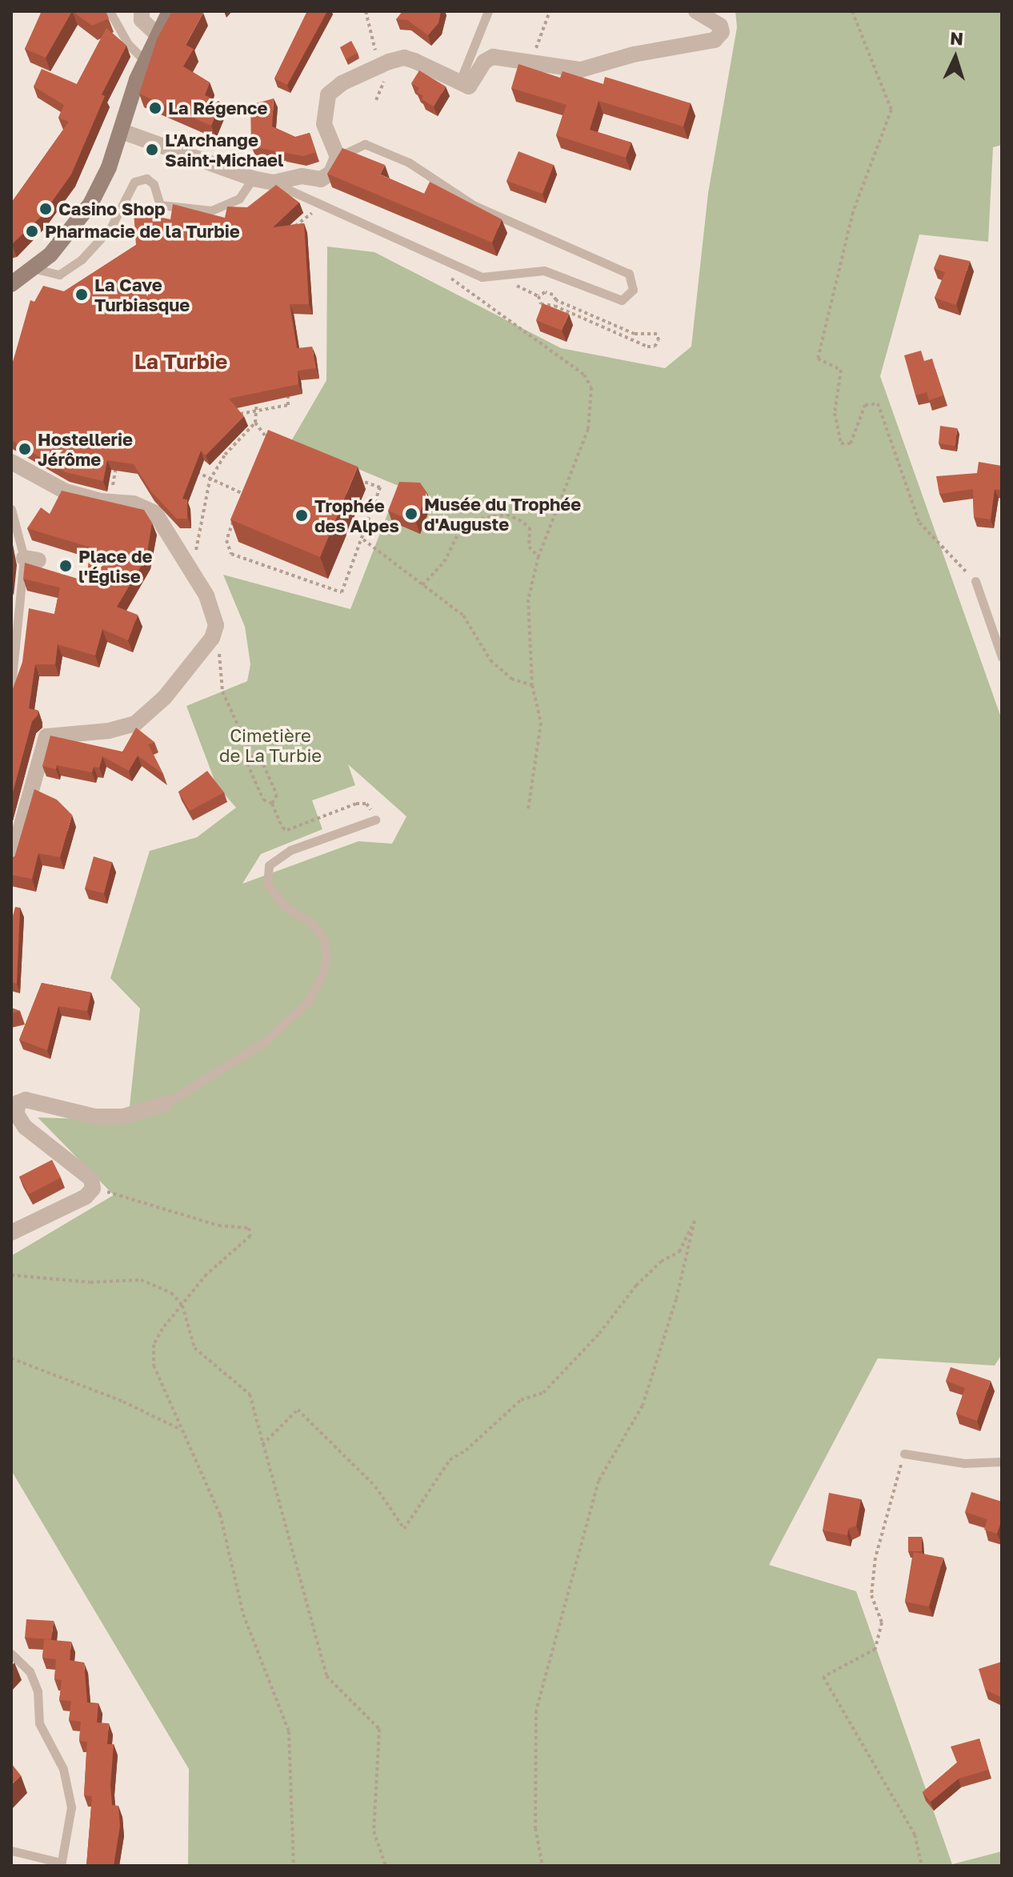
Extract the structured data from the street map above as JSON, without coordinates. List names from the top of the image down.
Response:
{
  "districts": ["La Turbie"],
  "parks": ["Cimetière de La Turbie"],
  "places": [
    "La Régence",
    "L'Archange Saint-Michael",
    "Casino Shop",
    "Pharmacie de la Turbie",
    "La Cave Turbiasque",
    "Hostellerie Jérôme",
    "Musée du Trophée d'Auguste",
    "Trophée des Alpes",
    "Place de l'Église"
  ],
  "north": "top"
}
